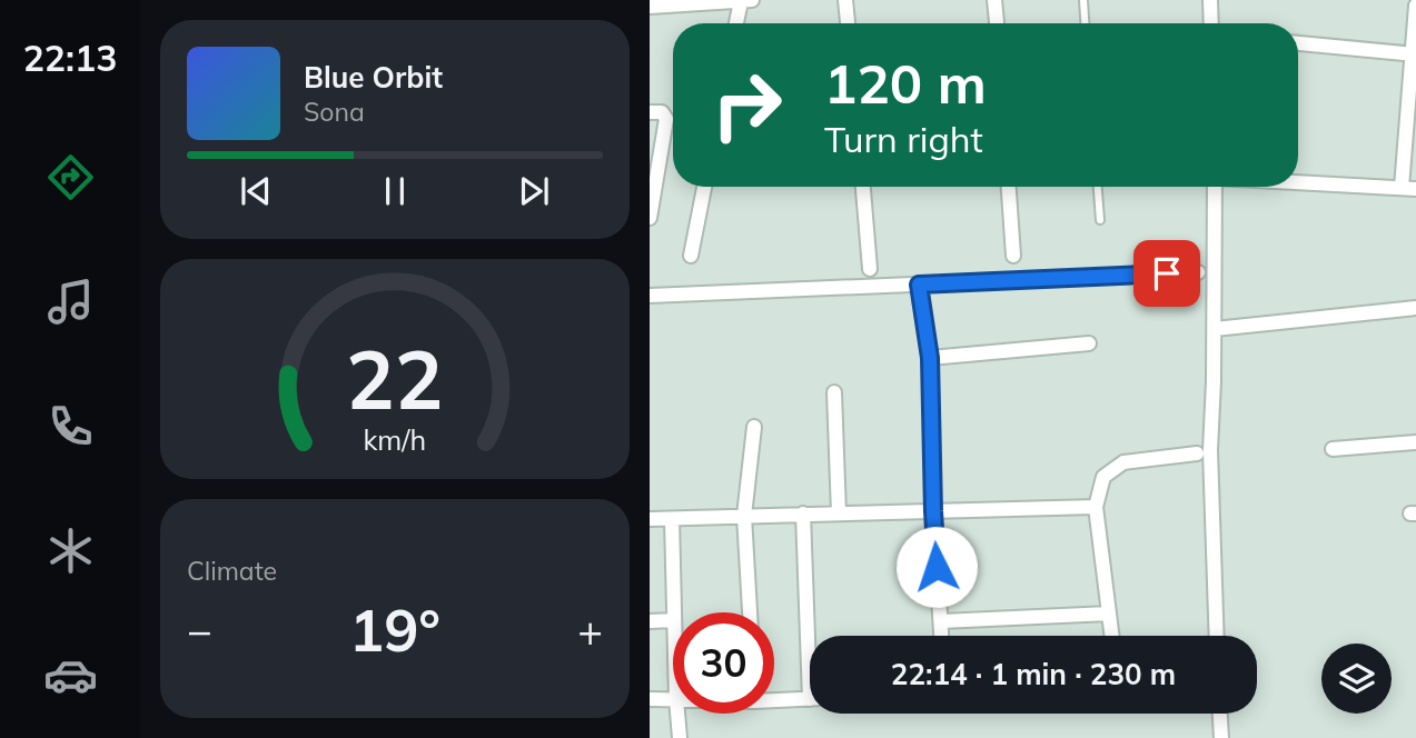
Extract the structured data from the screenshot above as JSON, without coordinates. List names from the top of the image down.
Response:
{
  "page": {
    "tabs": "22:13",
    "turn": ["120 m", "Turn right"],
    "song": ["Blue Orbit", "Sona"],
    "tile": "Climate",
    "heat": ["−", "19°", "+"],
    "limit": "30",
    "trip": "22:14 · 1 min · 230 m",
    "gauge": ["22", "km/h"]
  }
}
